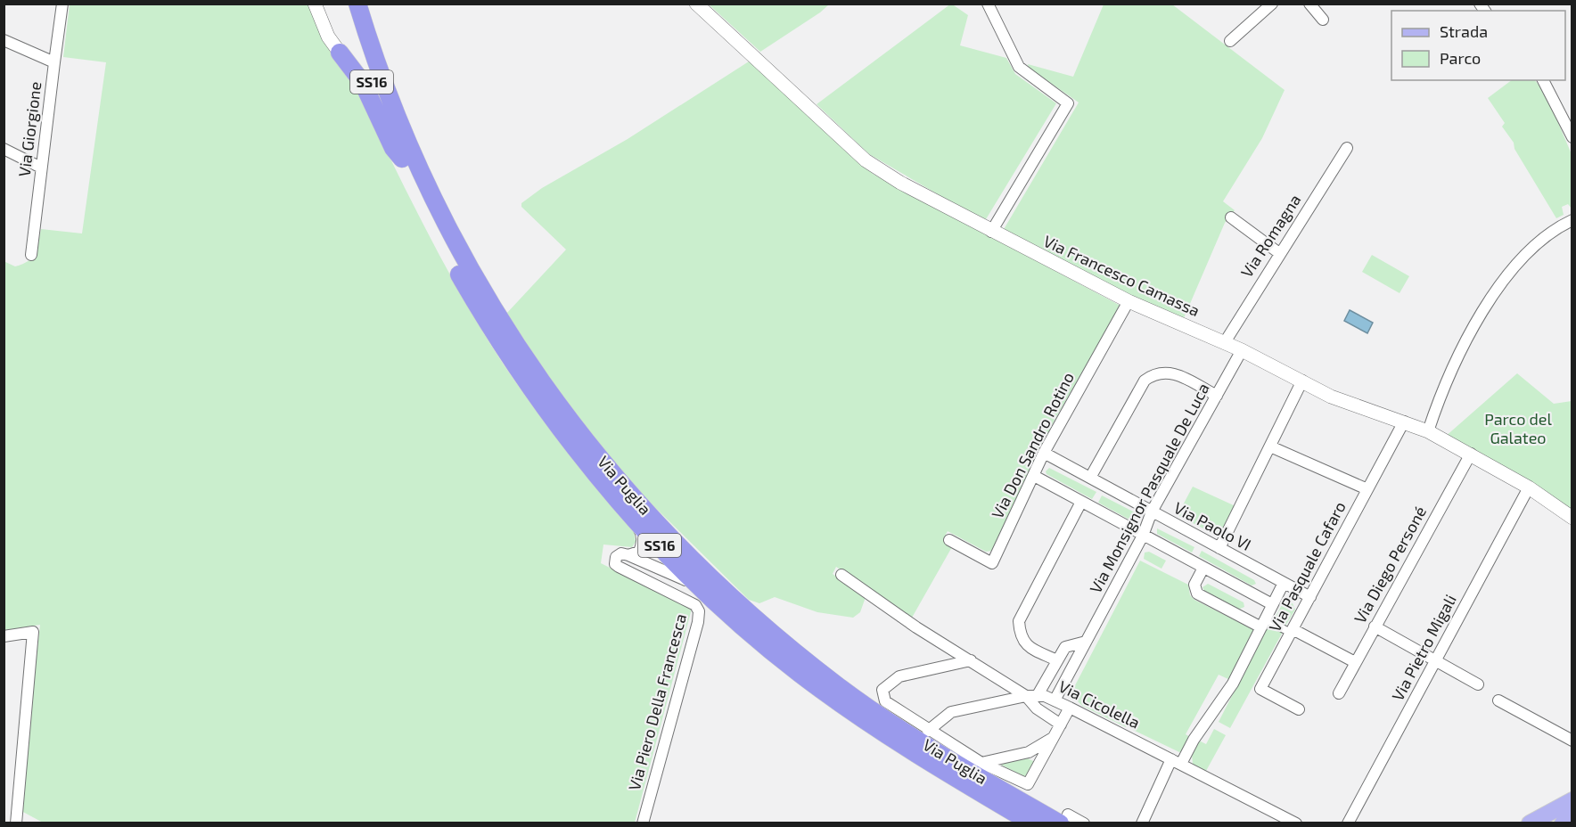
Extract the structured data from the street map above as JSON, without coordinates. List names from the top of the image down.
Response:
{
  "streets": {
    "highway": ["SS16", "Via Puglia"],
    "street": [
      "Via Giorgione",
      "Via Romagna",
      "Via Francesco Camassa",
      "Via Don Sandro Rotino",
      "Via Monsignor Pasquale De Luca",
      "Via Paolo VI",
      "Via Diego Personé",
      "Via Pasquale Cafaro",
      "Via Pietro Migali",
      "Via Piero Della Francesca",
      "Via Cicolella"
    ]
  },
  "crossings": [
    ["Via Romagna", "Via Francesco Camassa"],
    ["Via Francesco Camassa", "Via Don Sandro Rotino"],
    ["Via Francesco Camassa", "Via Monsignor Pasquale De Luca"],
    ["Via Francesco Camassa", "Via Diego Personé"],
    ["Via Francesco Camassa", "Via Pasquale Cafaro"],
    ["Via Francesco Camassa", "Via Pietro Migali"],
    ["Via Don Sandro Rotino", "Via Paolo VI"],
    ["Via Puglia", "Via Piero Della Francesca"],
    ["Via Monsignor Pasquale De Luca", "Via Paolo VI"],
    ["Via Monsignor Pasquale De Luca", "Via Cicolella"],
    ["Via Paolo VI", "Via Pasquale Cafaro"]
  ],
  "parks": ["Parco del Galateo"],
  "legend": ["Strada", "Parco"]
}
